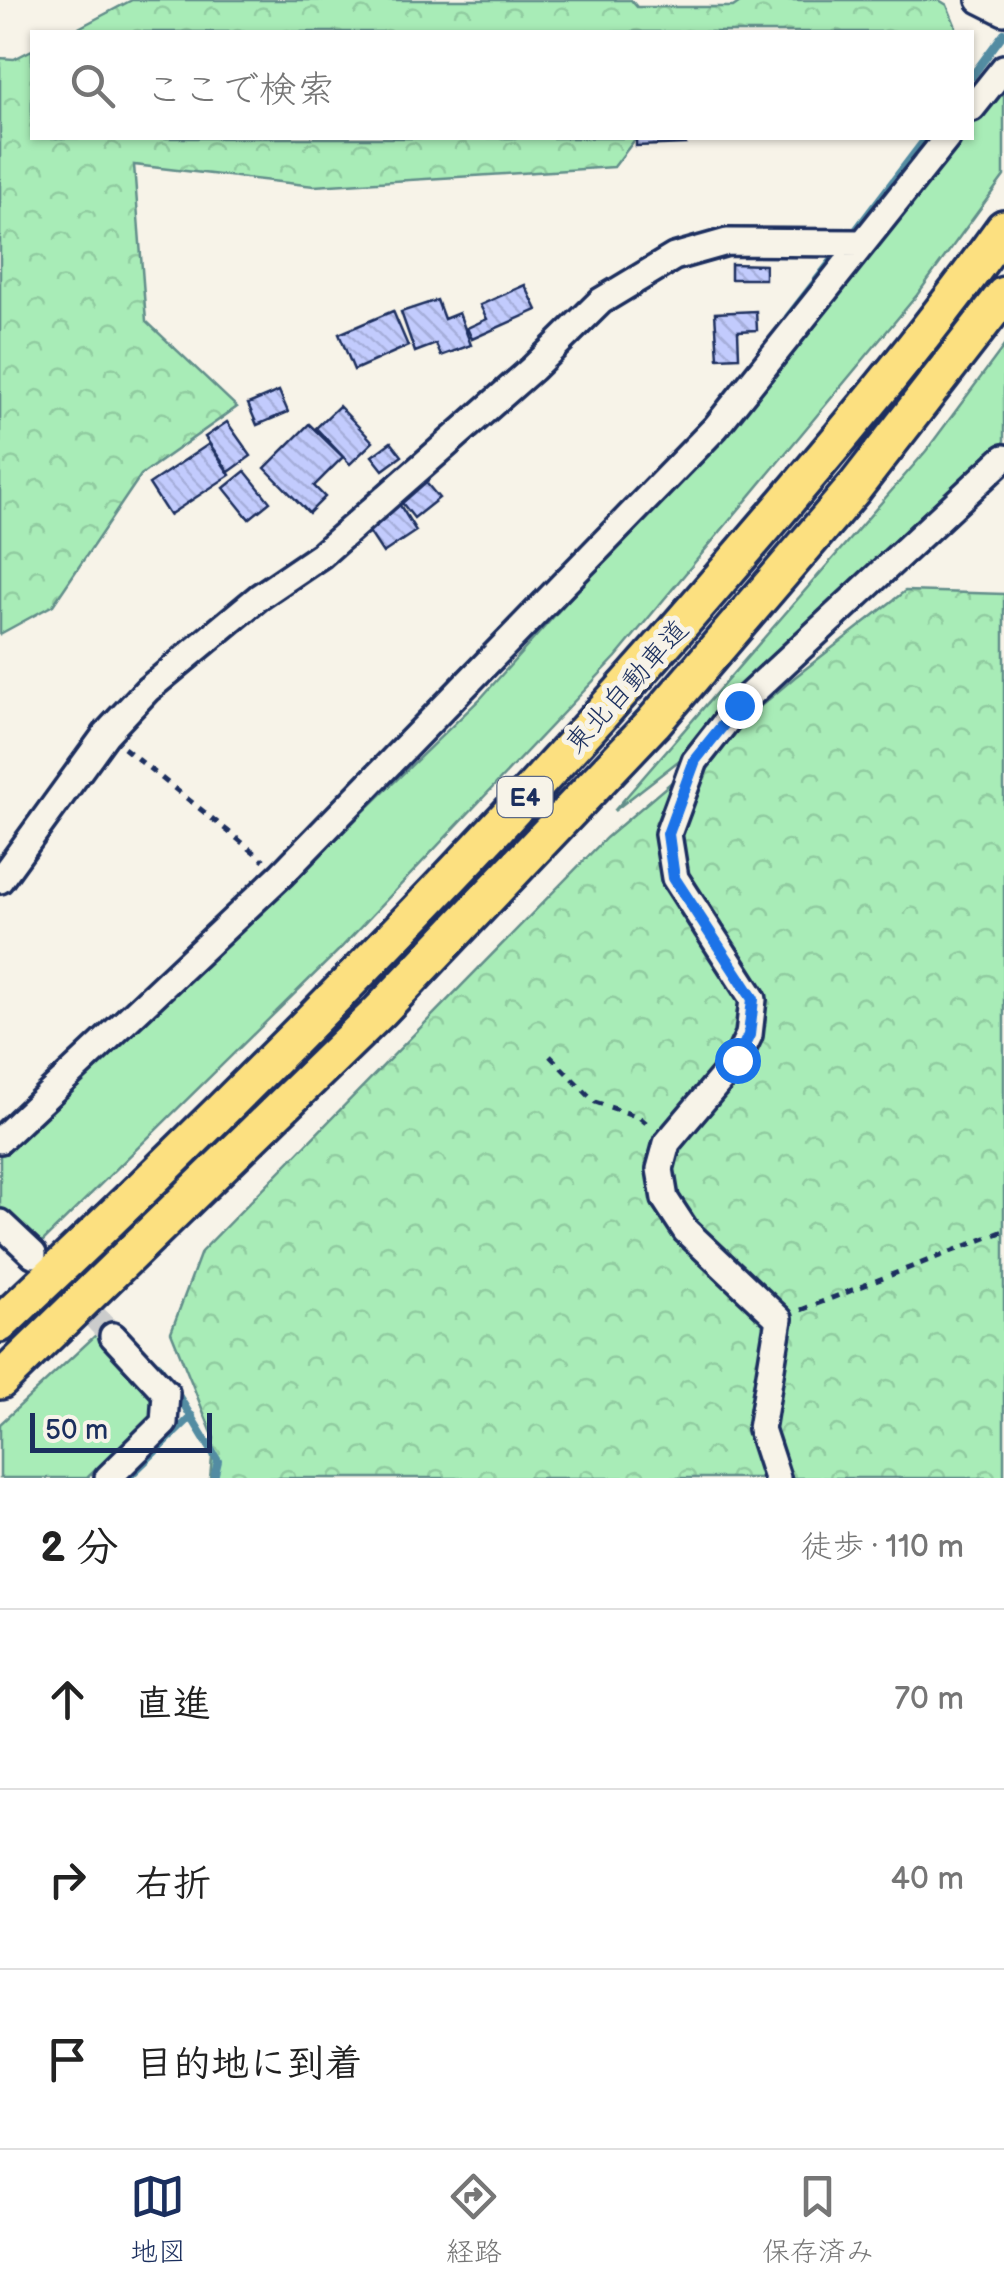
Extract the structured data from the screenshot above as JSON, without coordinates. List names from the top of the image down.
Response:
{
  "streets": {
    "highway": ["東北自動車道", "E4"]
  },
  "scale_bar": "50 m",
  "page": {
    "search": "ここで検索",
    "scale": "50 m",
    "heading": ["2 分", "徒歩 · 110 m"],
    "list": [
      ["直進", "70 m"],
      ["右折", "40 m"],
      "目的地に到着"
    ],
    "nav": ["地図", "経路", "保存済み"]
  }
}
